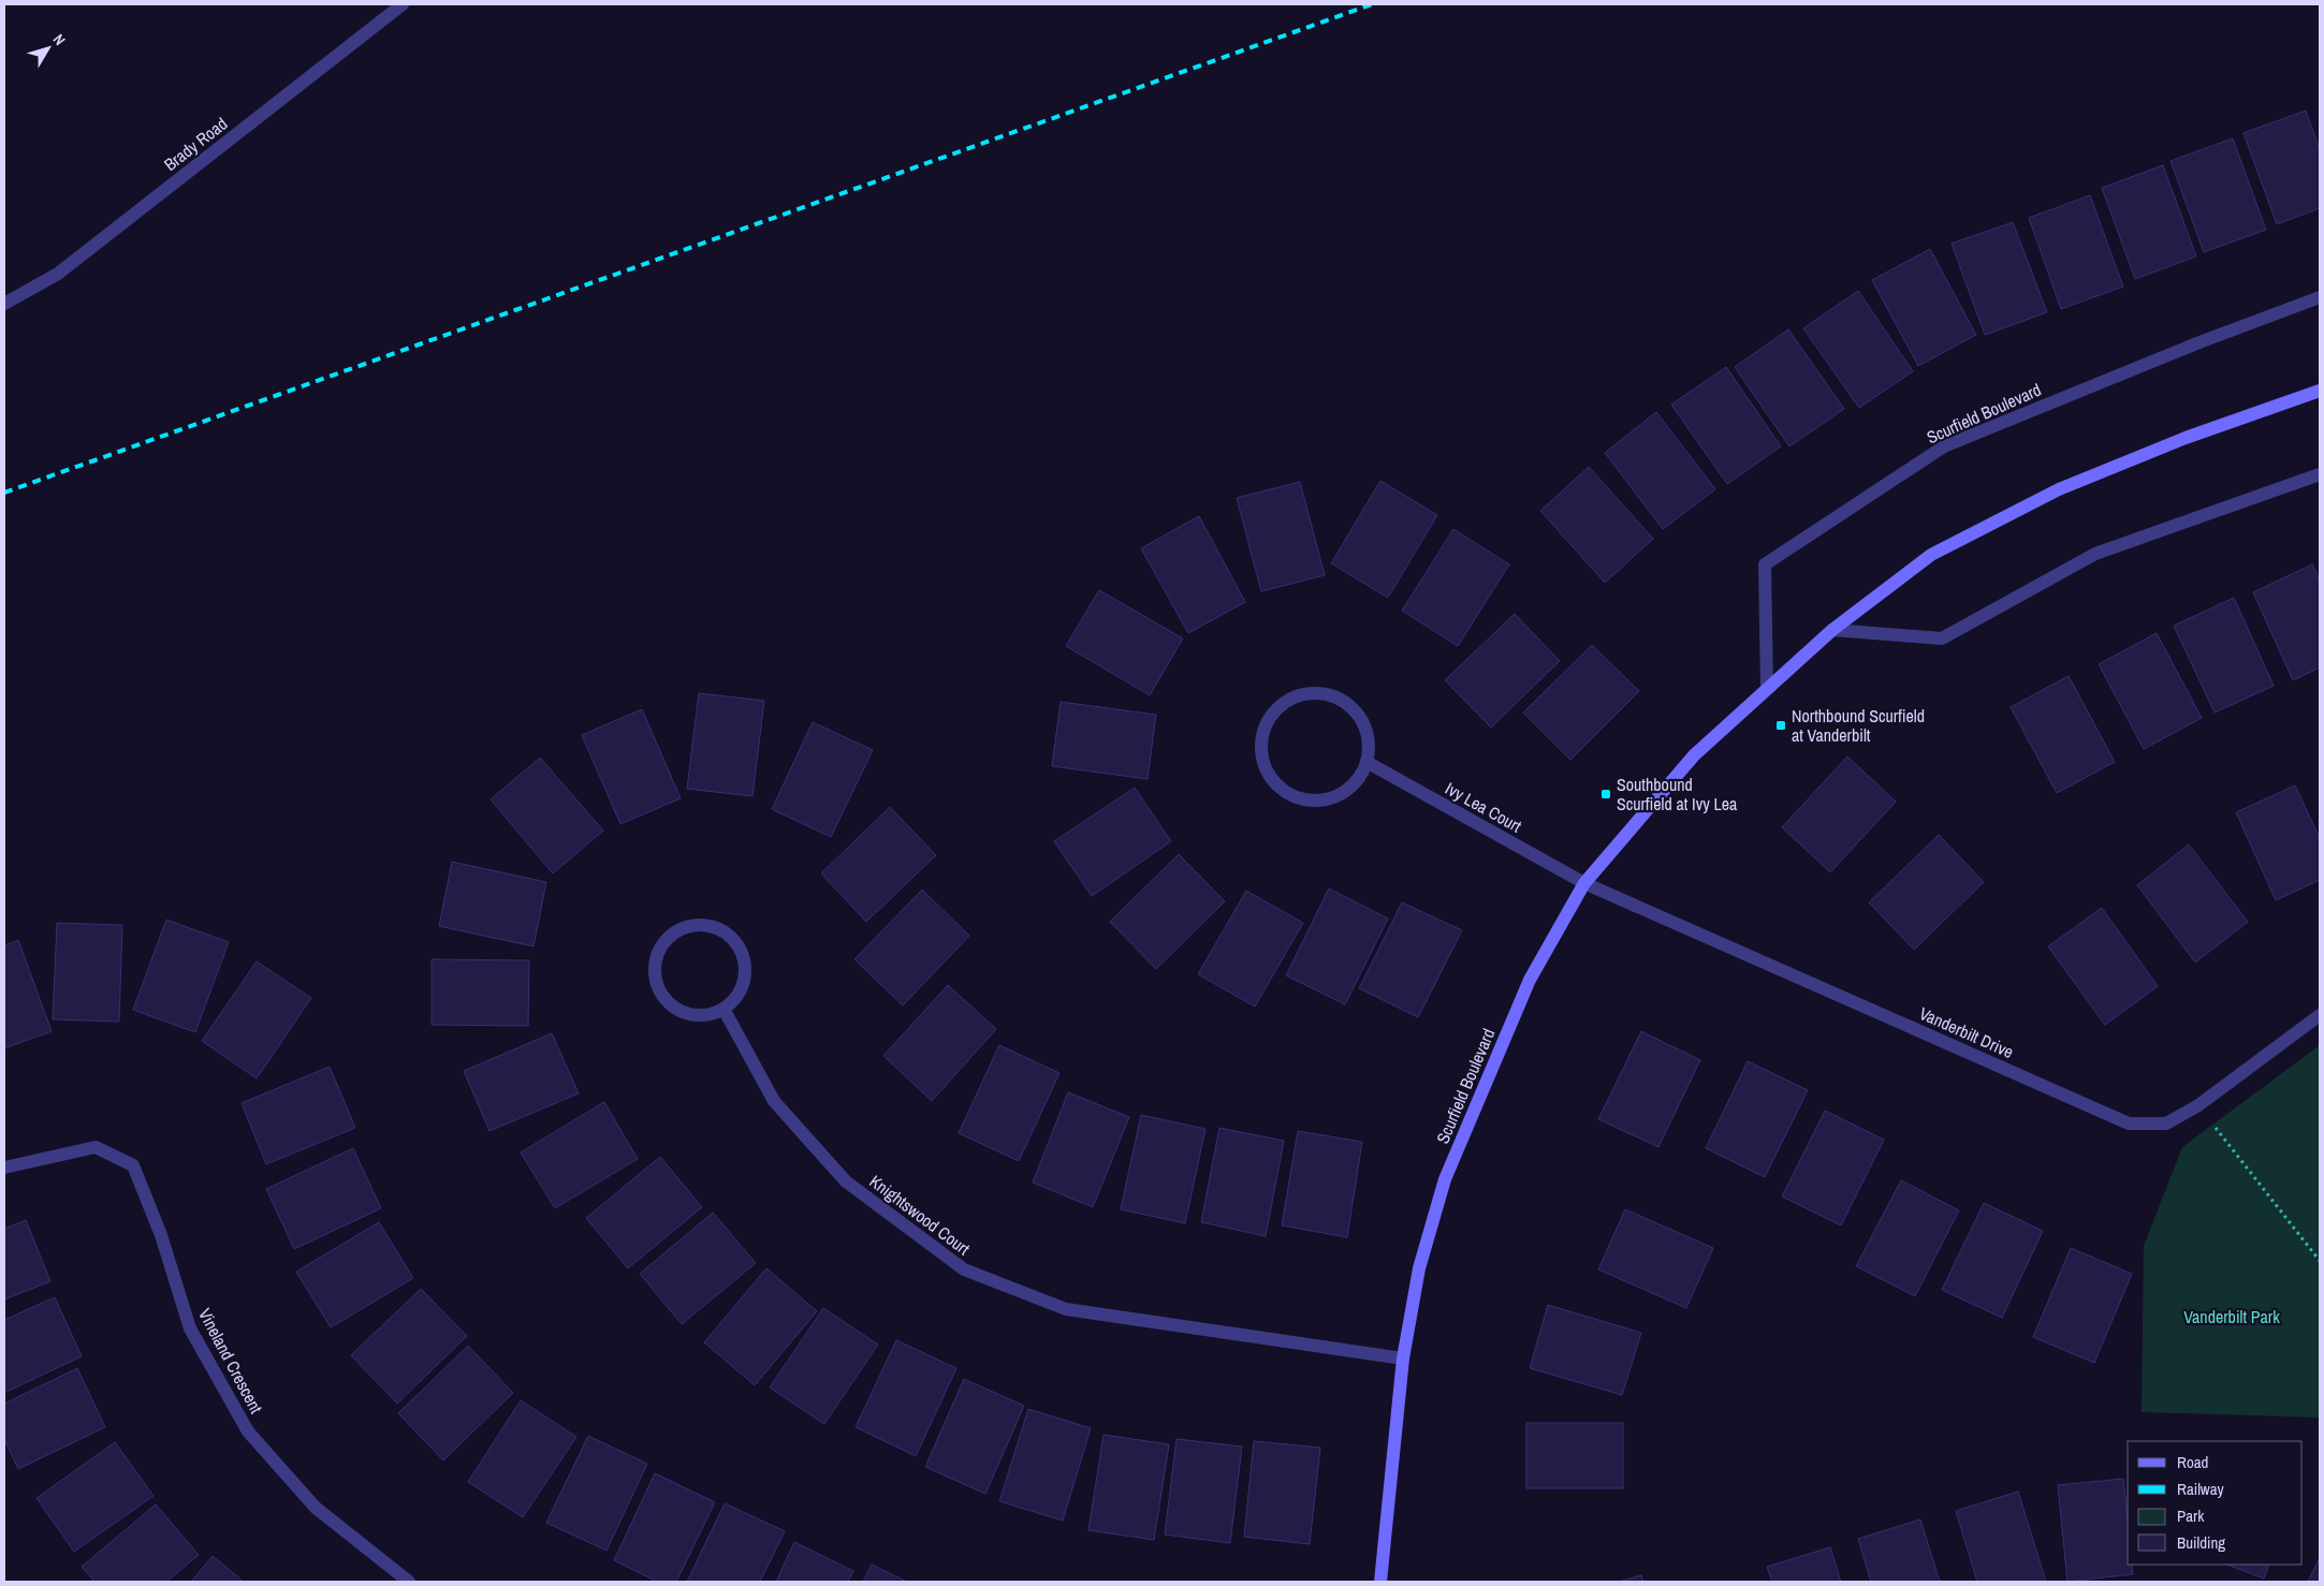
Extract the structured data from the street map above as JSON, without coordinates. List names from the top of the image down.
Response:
{
  "streets": {
    "street": [
      "Brady Road",
      "Scurfield Boulevard",
      "Ivy Lea Court",
      "Vanderbilt Drive",
      "Knightswood Court",
      "Vineland Crescent"
    ]
  },
  "crossings": [
    ["Scurfield Boulevard", "Ivy Lea Court"],
    ["Scurfield Boulevard", "Vanderbilt Drive"],
    ["Scurfield Boulevard", "Knightswood Court"],
    ["Ivy Lea Court", "Vanderbilt Drive"]
  ],
  "parks": ["Vanderbilt Park"],
  "places": {
    "transit": ["Northbound Scurfield at Vanderbilt", "Southbound Scurfield at Ivy Lea"]
  },
  "legend": [
    "Road",
    "Railway",
    "Park",
    "Building"
  ],
  "north": "top right"
}
